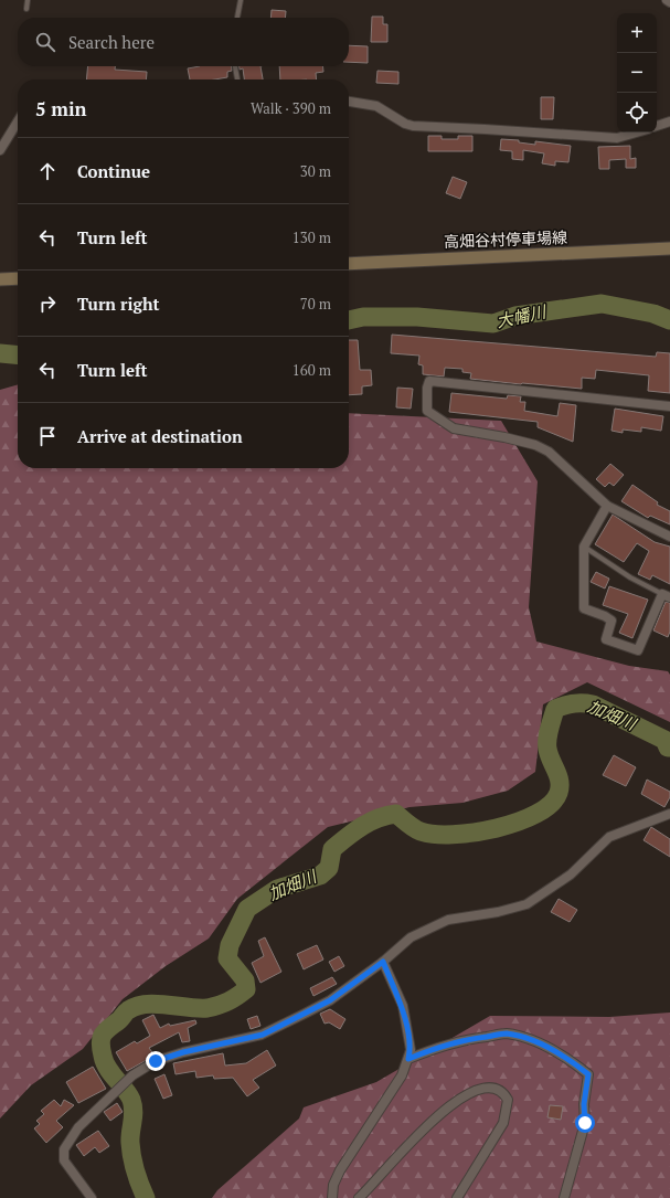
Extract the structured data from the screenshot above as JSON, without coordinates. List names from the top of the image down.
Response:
{
  "streets": {
    "main road": ["高畑谷村停車場線"]
  },
  "water": ["大幡川", "加畑川"],
  "page": {
    "map_buttons": ["+", "−"],
    "search": "Search here",
    "heading": ["5 min", "Walk · 390 m"],
    "list": [
      ["Continue", "30 m"],
      ["Turn left", "130 m"],
      ["Turn right", "70 m"],
      ["Turn left", "160 m"],
      "Arrive at destination"
    ]
  }
}
